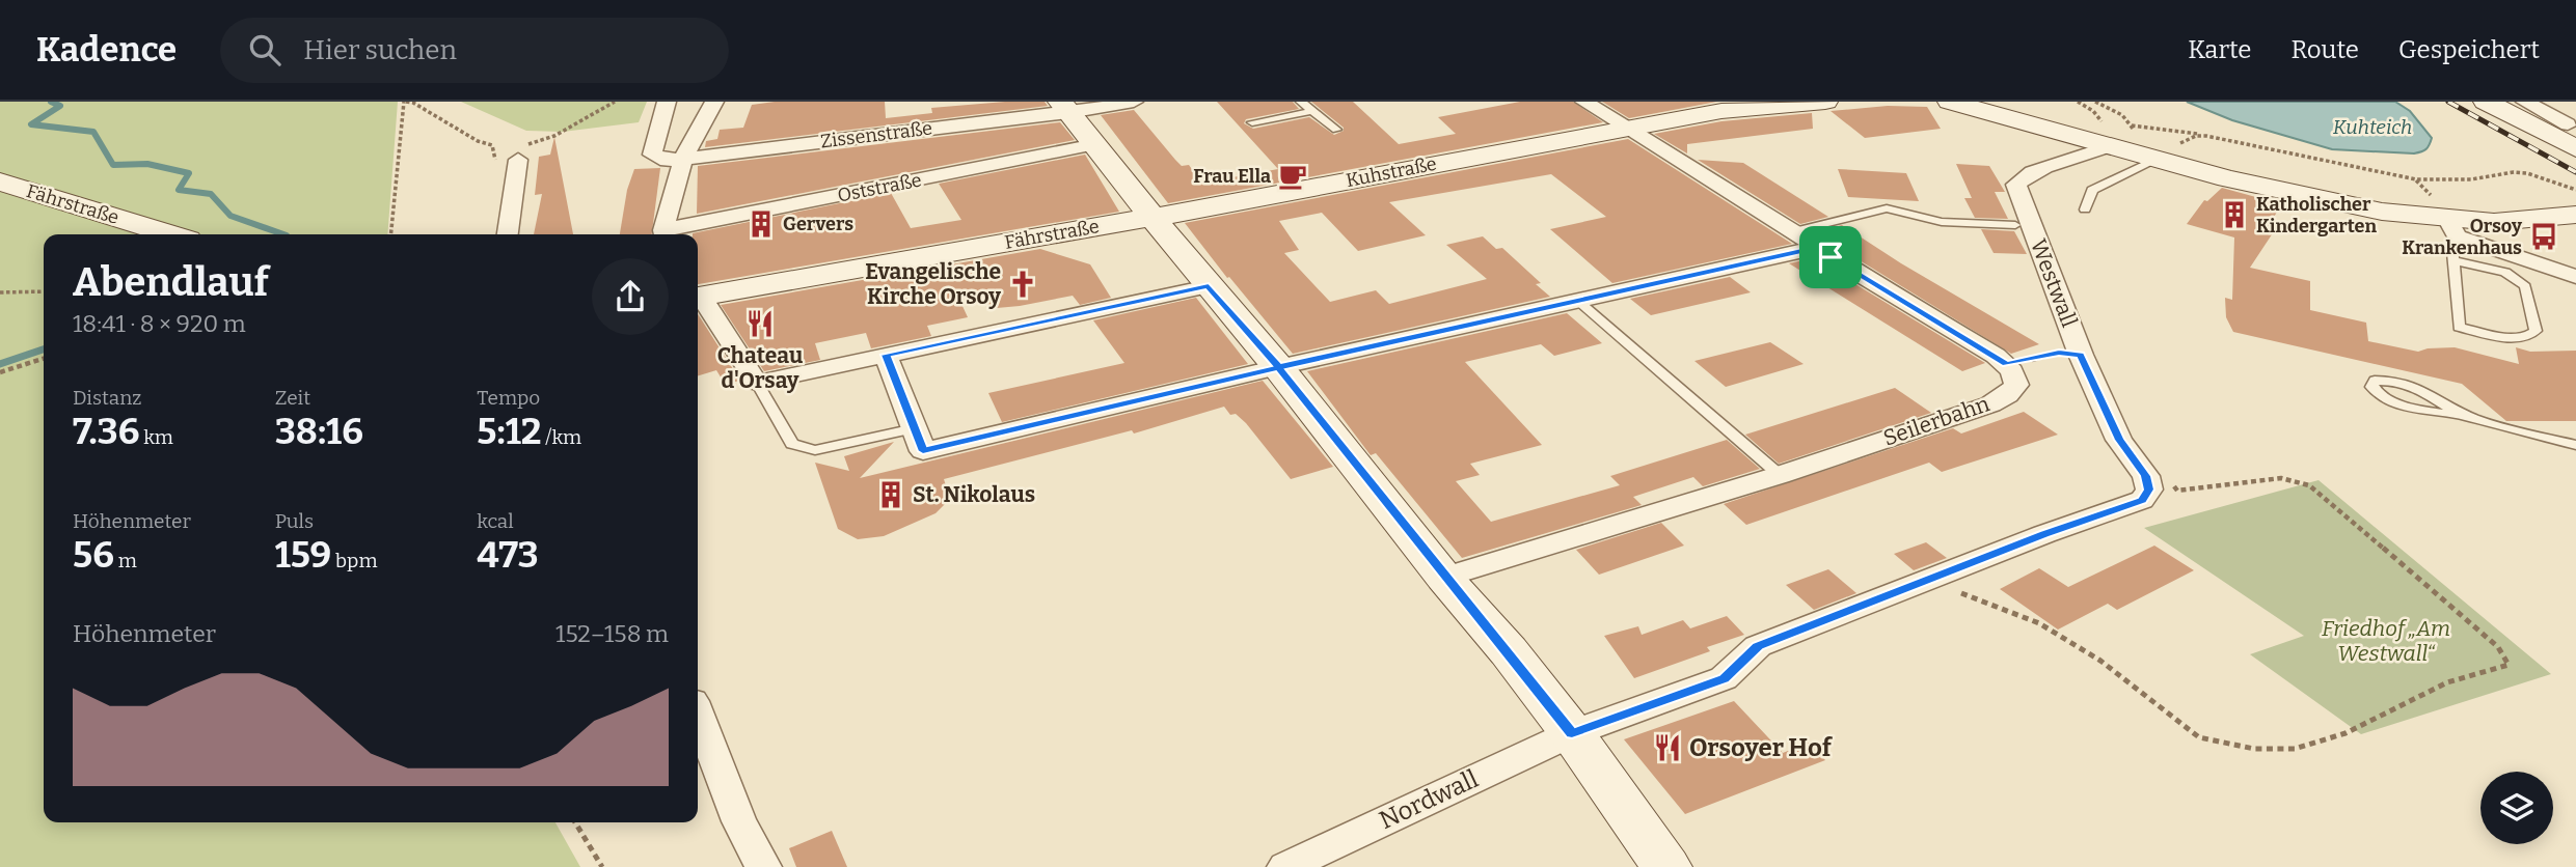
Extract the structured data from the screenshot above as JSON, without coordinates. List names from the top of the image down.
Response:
{
  "streets": {
    "main road": ["Kuhstraße", "Fährstraße"],
    "street": [
      "Zissenstraße",
      "Oststraße",
      "Westwall",
      "Seilerbahn",
      "Nordwall"
    ]
  },
  "crossings": [
    ["Kuhstraße", "Fährstraße"],
    ["Westwall", "Nordwall"]
  ],
  "water": ["Kuhteich"],
  "parks": ["Friedhof „Am Westwall“"],
  "places": {
    "cafe": ["Frau Ella"],
    "building": ["Katholischer Kindergarten", "Gervers", "St. Nikolaus"],
    "bus stop": ["Orsoy Krankenhaus"],
    "church": ["Evangelische Kirche Orsoy"],
    "restaurant": ["Chateau d'Orsay", "Orsoyer Hof"]
  },
  "page": {
    "header": "Kadence",
    "search": "Hier suchen",
    "nav": ["Karte", "Route", "Gespeichert"],
    "heading": ["Abendlauf", "18:41 · 8 × 920 m"],
    "stats": [
      ["Distanz", "7.36 km"],
      ["Zeit", "38:16"],
      ["Tempo", "5:12 /km"],
      ["Höhenmeter", "56 m"],
      ["Puls", "159 bpm"],
      ["kcal", "473"]
    ],
    "chart": ["Höhenmeter", "152–158 m"]
  }
}
